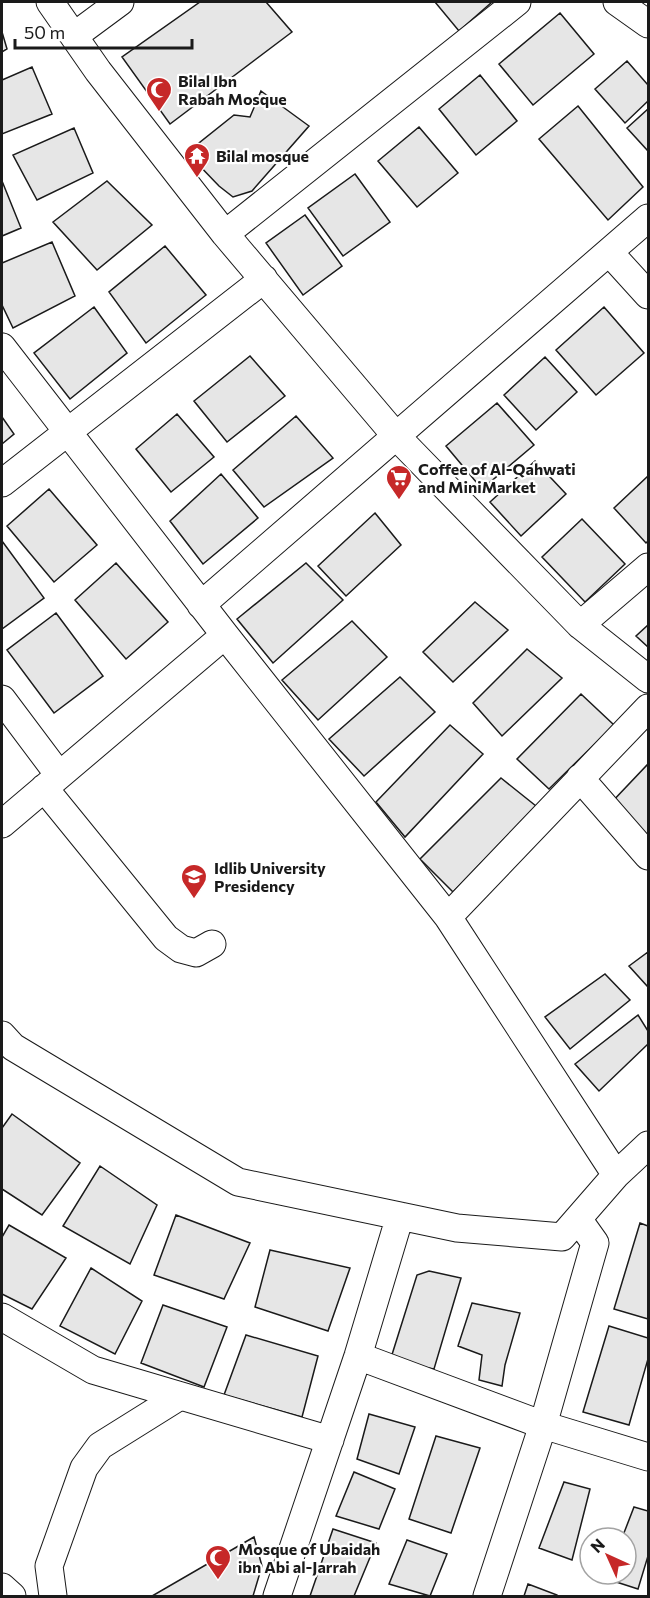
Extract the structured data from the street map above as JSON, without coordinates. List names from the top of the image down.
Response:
{
  "places": {
    "mosque": ["Bilal Ibn Rabah Mosque", "Mosque of Ubaidah ibn Abi al-Jarrah"],
    "temple": ["Bilal mosque"],
    "supermarket": ["Coffee of Al-Qahwati and MiniMarket"],
    "school or university": ["Idlib University Presidency"]
  },
  "scale_bar": "50 m",
  "north": "top left"
}
